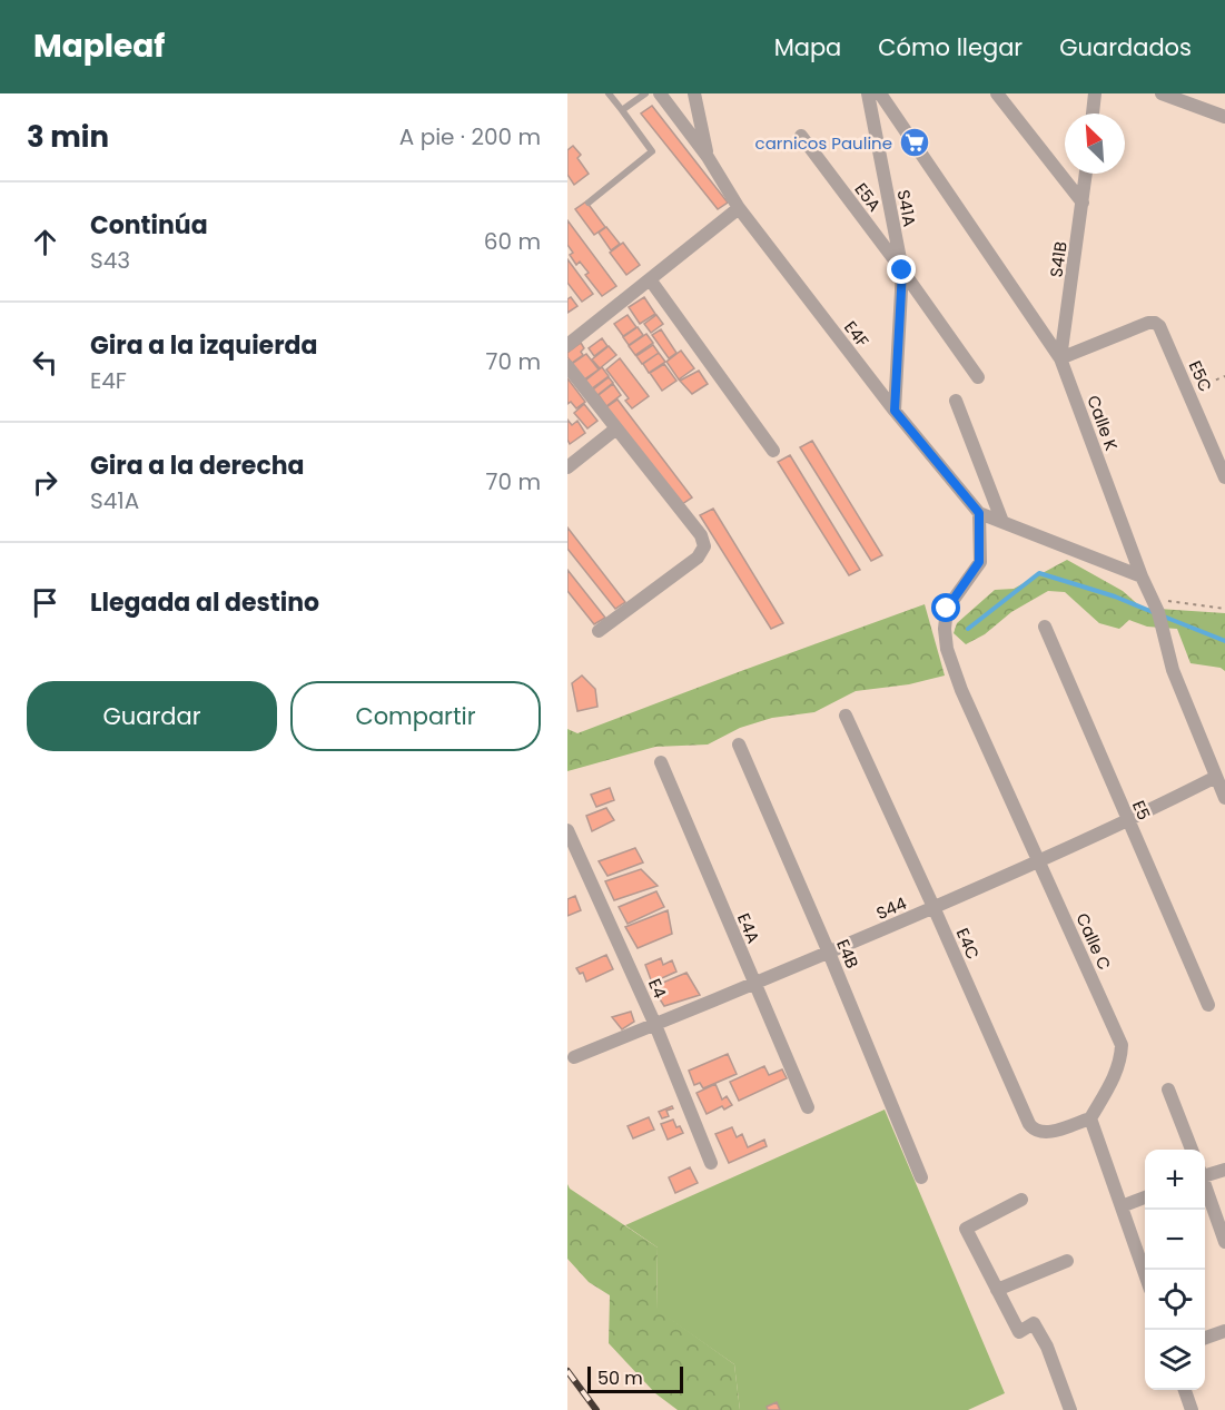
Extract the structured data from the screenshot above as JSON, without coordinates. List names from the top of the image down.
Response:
{
  "streets": {
    "street": [
      "E5A",
      "S41A",
      "S41B",
      "E4F",
      "E5C",
      "Calle K",
      "E5",
      "S44",
      "E4A",
      "Calle C",
      "E4C",
      "E4B",
      "E4"
    ]
  },
  "crossings": [
    ["E5A", "S41A"],
    ["S41A", "E4F"],
    ["S41B", "E5C"],
    ["S41B", "Calle K"],
    ["E4F", "Calle C"],
    ["E5C", "Calle K"],
    ["Calle K", "S44"],
    ["E5", "S44"],
    ["S44", "E4A"],
    ["S44", "Calle C"],
    ["S44", "E4C"],
    ["S44", "E4B"],
    ["S44", "E4"],
    ["Calle C", "E4C"]
  ],
  "places": {
    "supermarket": ["carnicos Pauline"]
  },
  "scale_bar": "50 m",
  "north": "top left",
  "page": {
    "header": "Mapleaf",
    "nav": ["Mapa", "Cómo llegar", "Guardados"],
    "heading": ["3 min", "A pie · 200 m"],
    "list": [
      ["Continúa", "S43", "60 m"],
      ["Gira a la izquierda", "E4F", "70 m"],
      ["Gira a la derecha", "S41A", "70 m"],
      "Llegada al destino"
    ],
    "buttons": ["Guardar", "Compartir"],
    "map_buttons": ["+", "−"],
    "scale": "50 m"
  }
}
